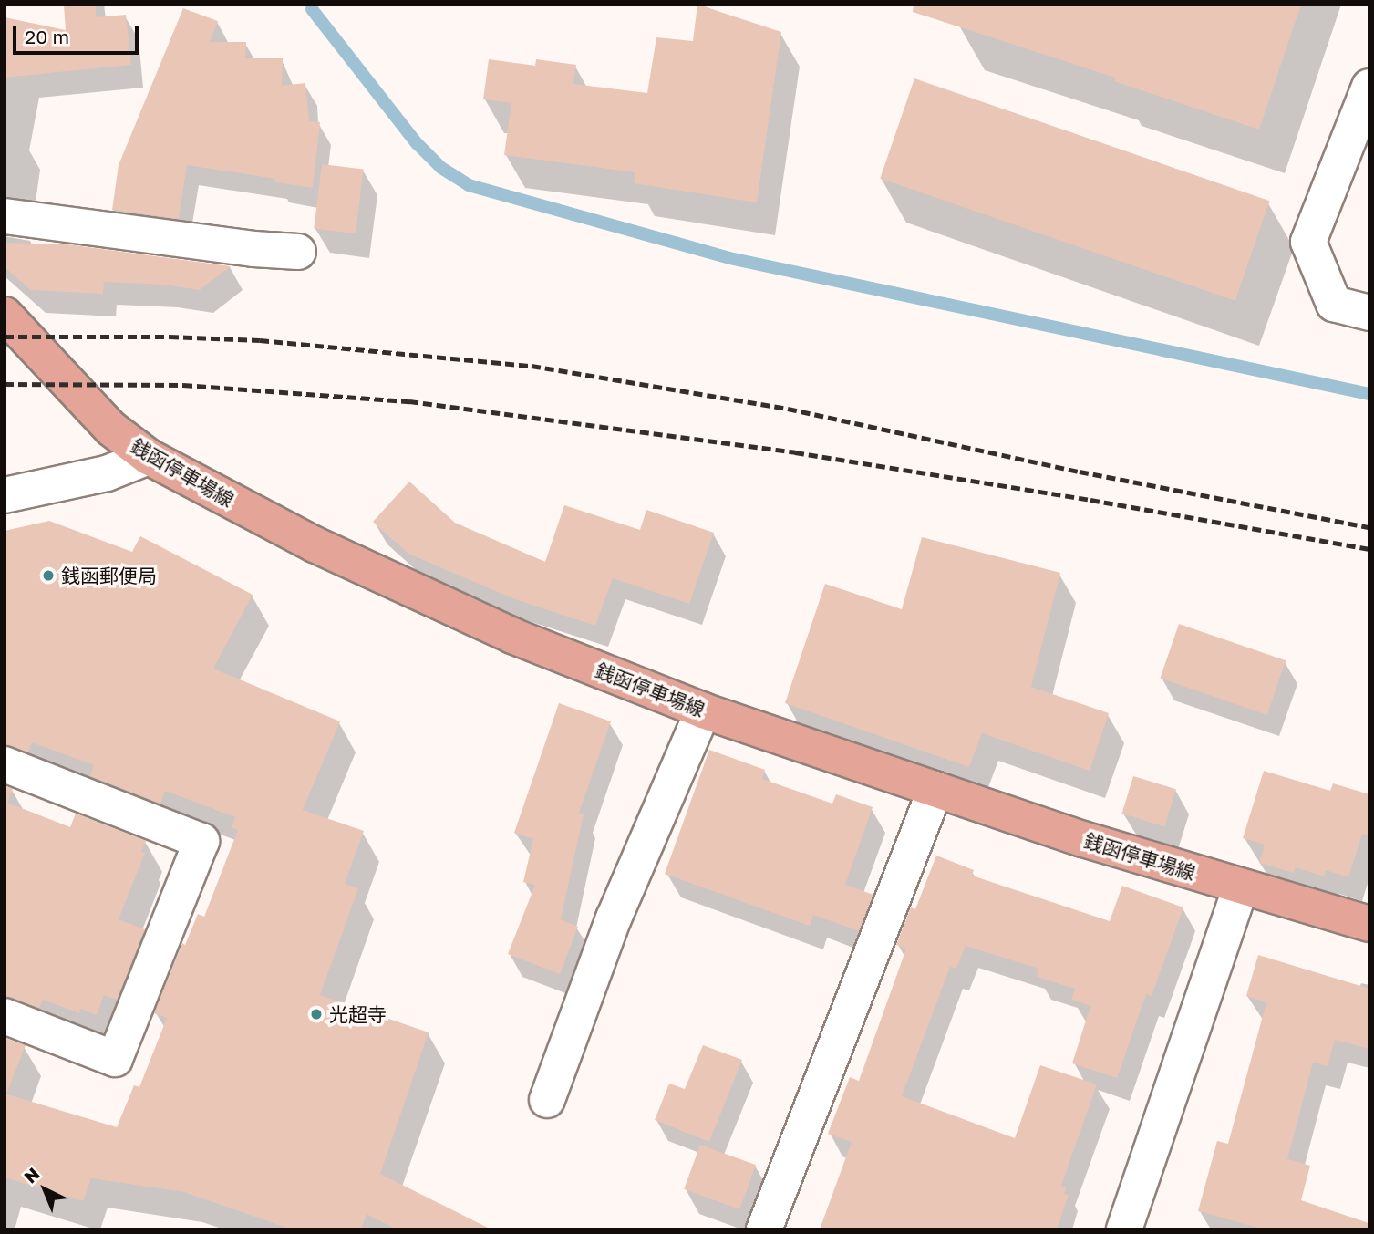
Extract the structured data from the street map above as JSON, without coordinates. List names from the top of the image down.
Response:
{
  "streets": {
    "main road": ["銭函停車場線"]
  },
  "places": ["銭函郵便局", "光超寺"],
  "scale_bar": "20 m",
  "north": "top left"
}
